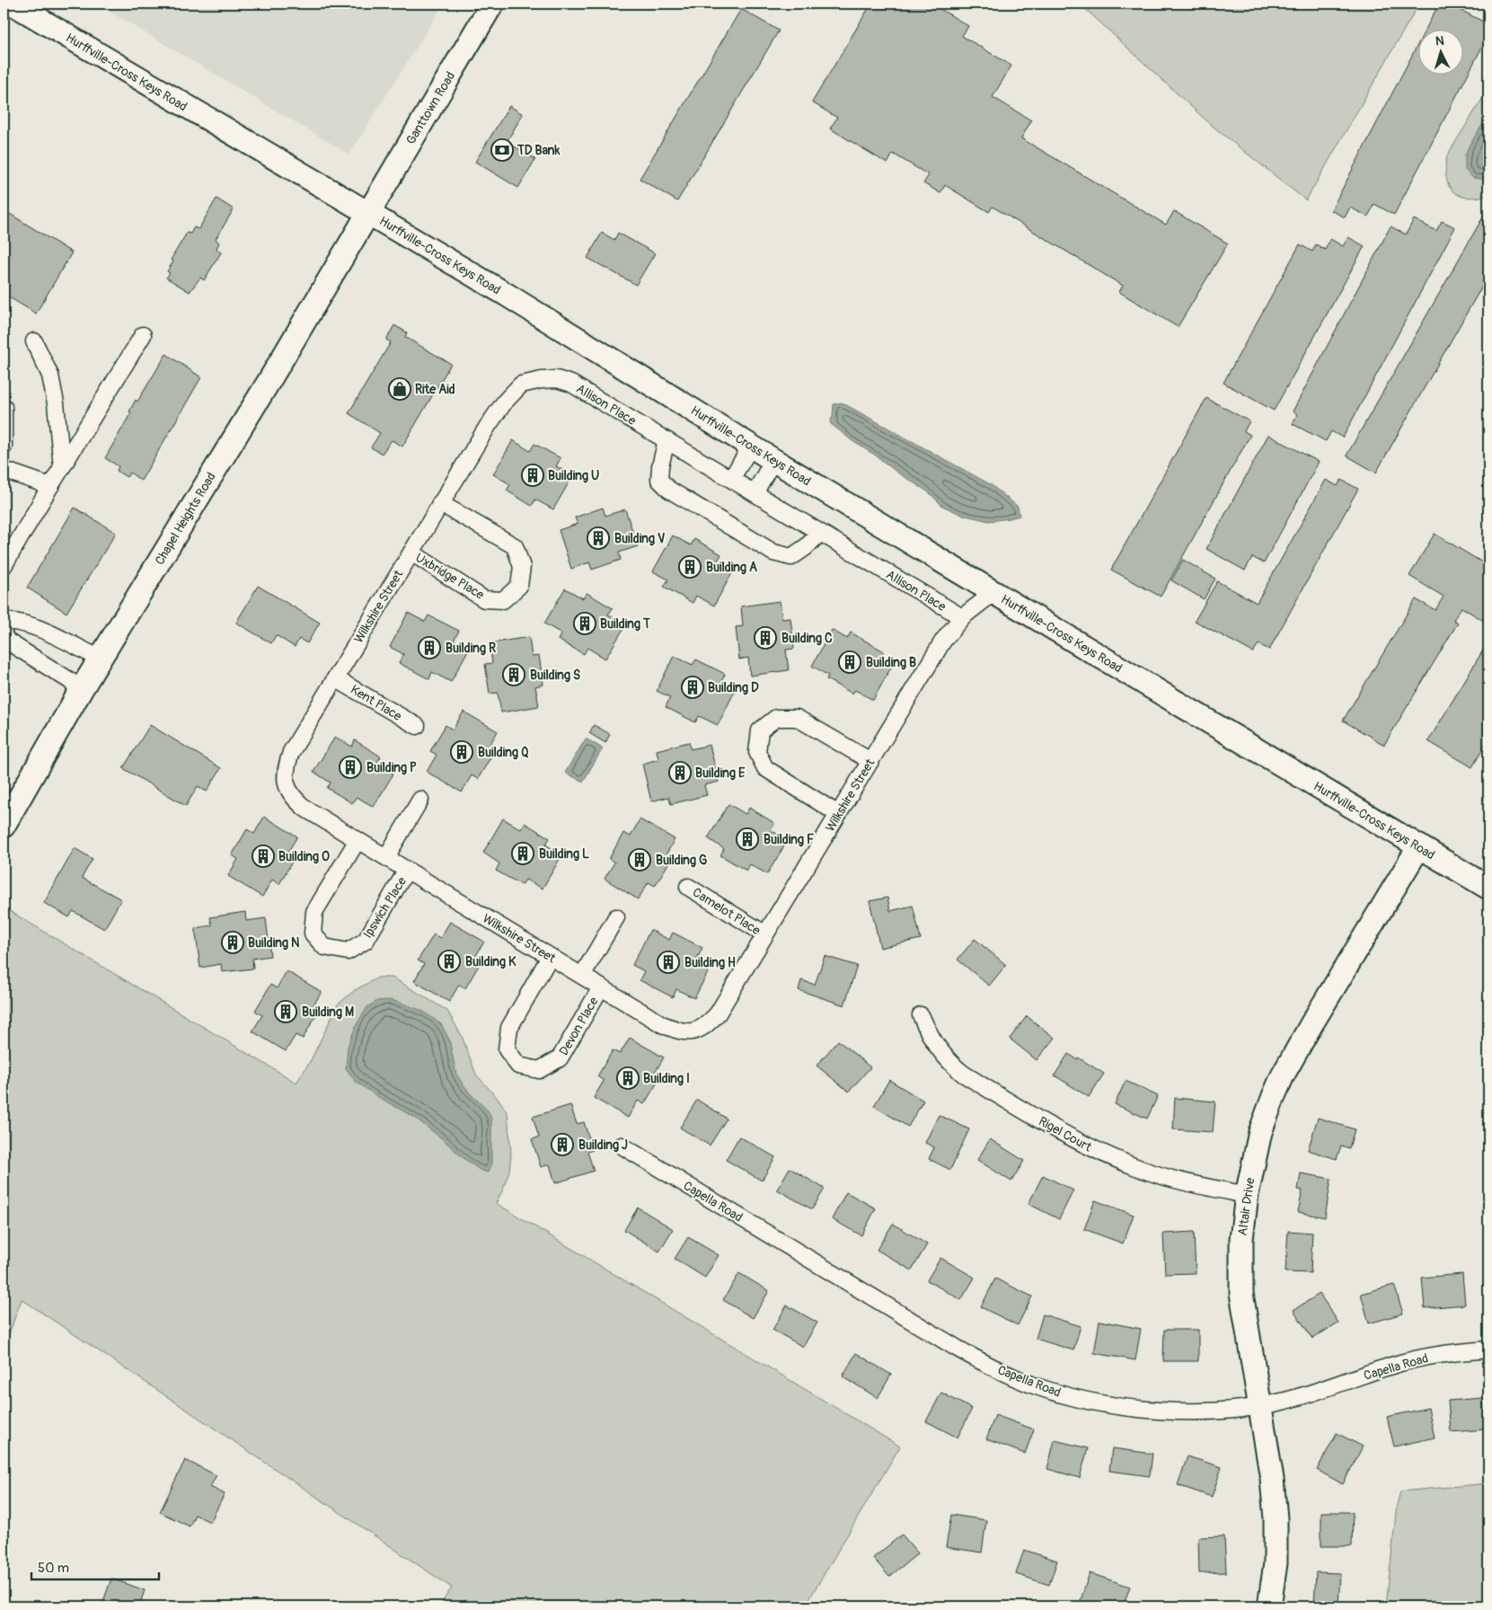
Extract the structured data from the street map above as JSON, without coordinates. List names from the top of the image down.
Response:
{
  "streets": {
    "street": [
      "Hurffville-Cross Keys Road",
      "Ganttown Road",
      "Allison Place",
      "Chapel Heights Road",
      "Uxbridge Place",
      "Wilkshire Street",
      "Kent Place",
      "Ipswich Place",
      "Camelot Place",
      "Devon Place",
      "Rigel Court",
      "Capella Road",
      "Altair Drive"
    ]
  },
  "crossings": [
    ["Hurffville-Cross Keys Road", "Ganttown Road"],
    ["Hurffville-Cross Keys Road", "Chapel Heights Road"],
    ["Hurffville-Cross Keys Road", "Wilkshire Street"],
    ["Hurffville-Cross Keys Road", "Altair Drive"],
    ["Ganttown Road", "Chapel Heights Road"],
    ["Allison Place", "Wilkshire Street"],
    ["Uxbridge Place", "Wilkshire Street"],
    ["Wilkshire Street", "Kent Place"],
    ["Wilkshire Street", "Ipswich Place"],
    ["Wilkshire Street", "Camelot Place"],
    ["Wilkshire Street", "Devon Place"],
    ["Rigel Court", "Altair Drive"],
    ["Capella Road", "Altair Drive"]
  ],
  "places": {
    "bank": ["TD Bank"],
    "shop": ["Rite Aid"],
    "building": [
      "Building U",
      "Building V",
      "Building A",
      "Building T",
      "Building C",
      "Building R",
      "Building B",
      "Building S",
      "Building D",
      "Building Q",
      "Building P",
      "Building E",
      "Building F",
      "Building L",
      "Building O",
      "Building G",
      "Building N",
      "Building K",
      "Building H",
      "Building M",
      "Building I",
      "Building J"
    ]
  },
  "scale_bar": "50 m",
  "north": "top"
}
